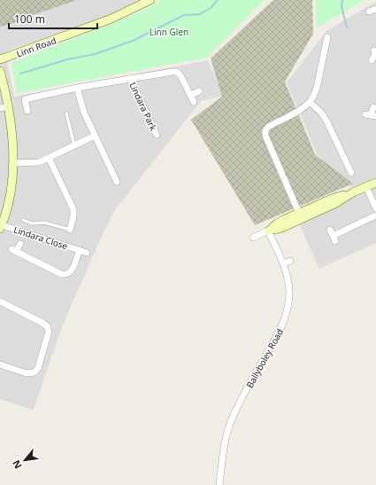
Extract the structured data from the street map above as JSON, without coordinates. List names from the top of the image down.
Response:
{
  "streets": {
    "street": [
      "Linn Road",
      "Lindara Park",
      "Lindara Close",
      "Ballyboley Road"
    ]
  },
  "parks": ["Linn Glen"],
  "scale_bar": "100 m",
  "north": "bottom left"
}
